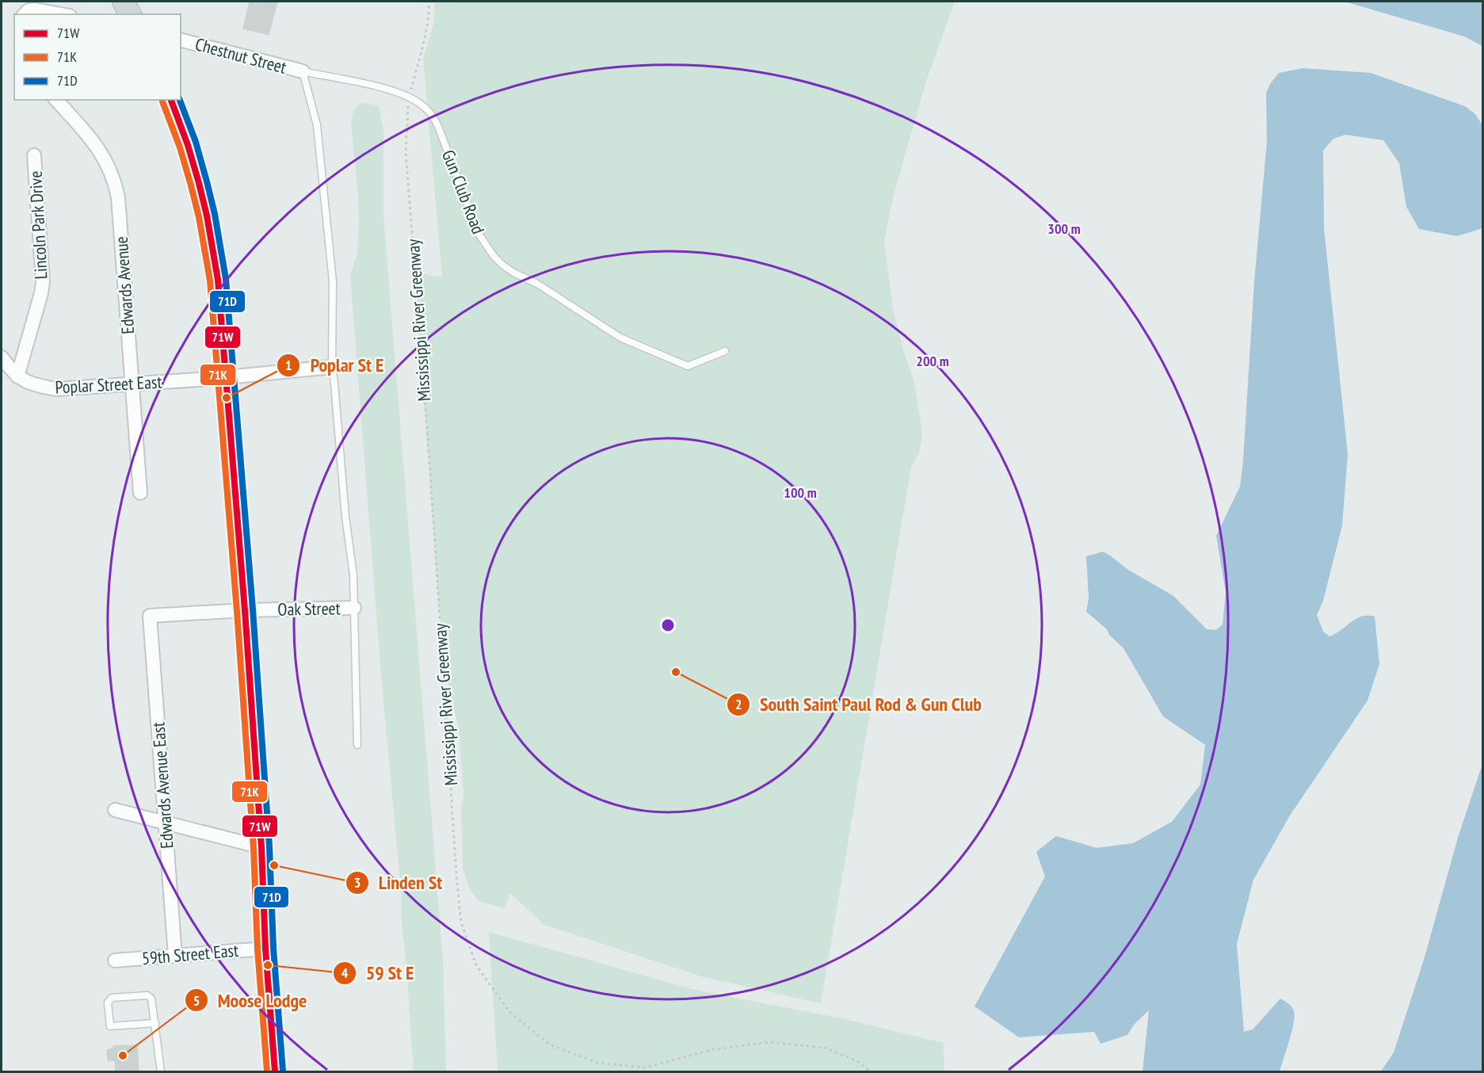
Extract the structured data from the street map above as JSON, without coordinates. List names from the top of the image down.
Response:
{
  "streets": {
    "street": [
      "Chestnut Street",
      "Lincoln Park Drive",
      "Edwards Avenue",
      "Poplar Street East",
      "Oak Street",
      "Edwards Avenue East",
      "59th Street East"
    ],
    "lane": ["Gun Club Road"],
    "path": ["Mississippi River Greenway"]
  },
  "crossings": [
    ["Chestnut Street", "Gun Club Road"],
    ["Gun Club Road", "Mississippi River Greenway"],
    ["Lincoln Park Drive", "Poplar Street East"],
    ["Edwards Avenue", "Poplar Street East"],
    ["Oak Street", "Edwards Avenue East"],
    ["Edwards Avenue East", "59th Street East"]
  ],
  "places": [
    "Poplar St E",
    "South Saint Paul Rod & Gun Club",
    "Linden St",
    "59 St E",
    "Moose Lodge"
  ],
  "lines": ["transit line 71W", "transit line 71D", "transit line 71K"],
  "legend": ["71W", "71K", "71D"],
  "rings": ["300 m", "200 m", "100 m"]
}
